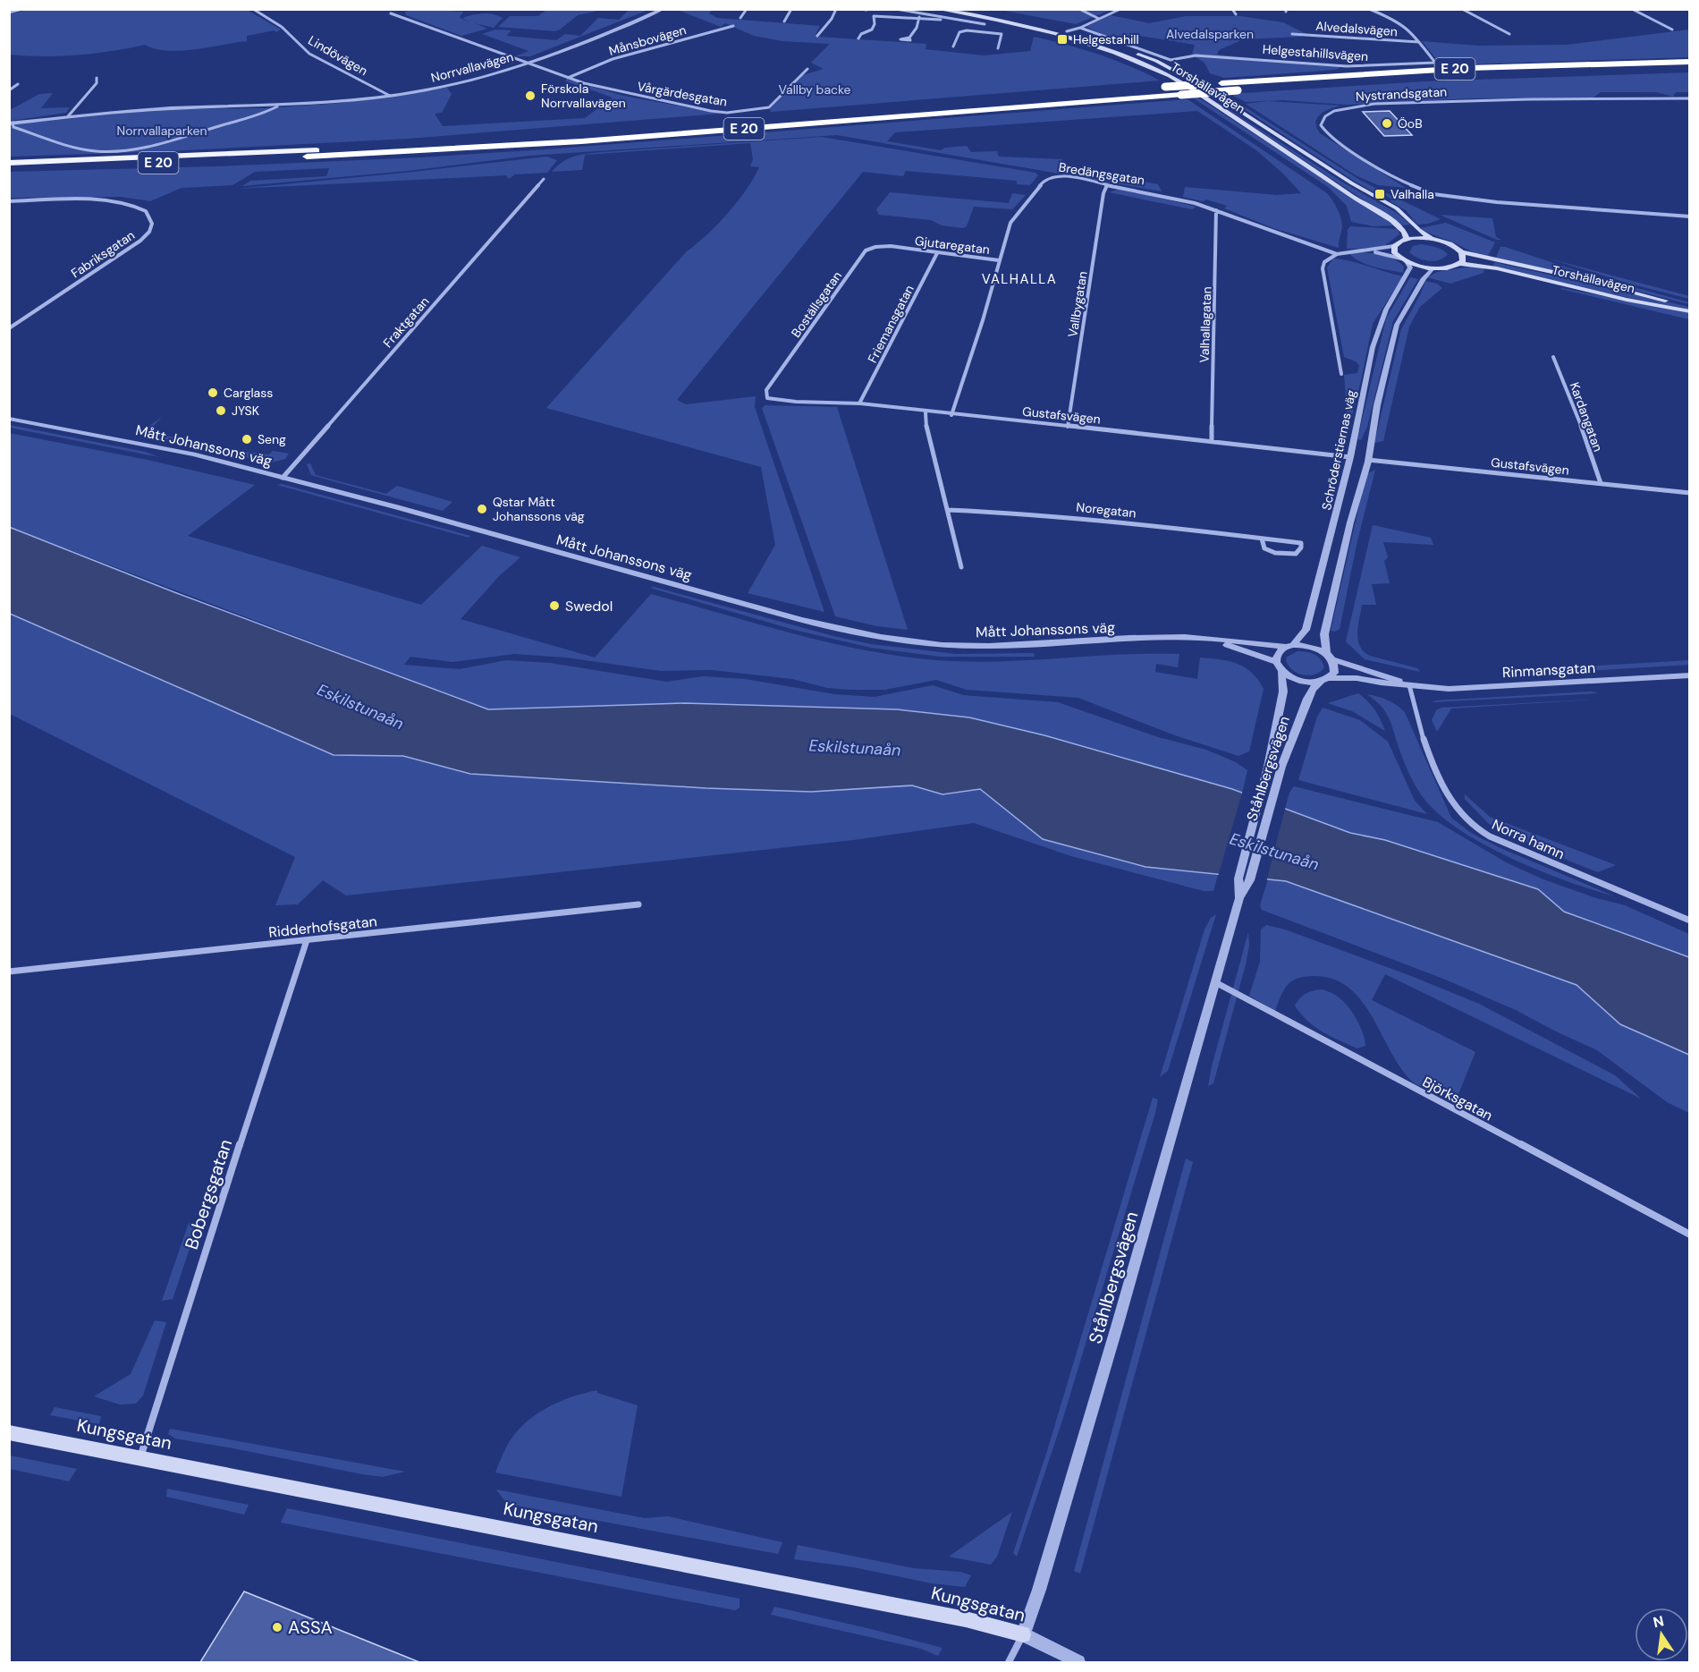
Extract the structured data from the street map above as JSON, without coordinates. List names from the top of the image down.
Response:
{
  "streets": {
    "highway": ["E 20"],
    "main road": ["Torshällavägen", "Kungsgatan"],
    "street": [
      "Alvedalsvägen",
      "Månsbovägen",
      "Helgestahillsvägen",
      "Lindövägen",
      "Norrvallavägen",
      "Vårgärdesgatan",
      "Nystrandsgatan",
      "Bredängsgatan",
      "Gjutaregatan",
      "Fabriksgatan",
      "Boställsgatan",
      "Vallbygatan",
      "Fraktgatan",
      "Friemansgatan",
      "Valhallagatan",
      "Gustafsvägen",
      "Kardangatan",
      "Mått Johanssons väg",
      "Schröderstiernas väg",
      "Noregatan",
      "Rinmansgatan",
      "Ståhlbergsvägen",
      "Norra hamn",
      "Ridderhofsgatan",
      "Björksgatan",
      "Bobergsgatan"
    ]
  },
  "crossings": [
    ["Alvedalsvägen", "Helgestahillsvägen"],
    ["Månsbovägen", "Vårgärdesgatan"],
    ["Lindövägen", "Norrvallavägen"],
    ["Norrvallavägen", "Vårgärdesgatan"],
    ["Torshällavägen", "Schröderstiernas väg"],
    ["Bredängsgatan", "Gjutaregatan"],
    ["Bredängsgatan", "Vallbygatan"],
    ["Bredängsgatan", "Valhallagatan"],
    ["Bredängsgatan", "Gustafsvägen"],
    ["Bredängsgatan", "Schröderstiernas väg"],
    ["Gjutaregatan", "Boställsgatan"],
    ["Gjutaregatan", "Friemansgatan"],
    ["Boställsgatan", "Gustafsvägen"],
    ["Vallbygatan", "Gustafsvägen"],
    ["Fraktgatan", "Mått Johanssons väg"],
    ["Friemansgatan", "Gustafsvägen"],
    ["Valhallagatan", "Gustafsvägen"],
    ["Gustafsvägen", "Kardangatan"],
    ["Gustafsvägen", "Schröderstiernas väg"],
    ["Mått Johanssons väg", "Schröderstiernas väg"],
    ["Mått Johanssons väg", "Rinmansgatan"],
    ["Mått Johanssons väg", "Ståhlbergsvägen"],
    ["Schröderstiernas väg", "Rinmansgatan"],
    ["Schröderstiernas väg", "Ståhlbergsvägen"],
    ["Rinmansgatan", "Ståhlbergsvägen"],
    ["Rinmansgatan", "Norra hamn"],
    ["Ståhlbergsvägen", "Björksgatan"],
    ["Ståhlbergsvägen", "Kungsgatan"],
    ["Ridderhofsgatan", "Bobergsgatan"],
    ["Bobergsgatan", "Kungsgatan"]
  ],
  "districts": ["VALHALLA"],
  "water": ["Eskilstunaån"],
  "parks": ["Alvedalsparken", "Vallby backe", "Norrvallaparken"],
  "places": {
    "transit": ["Helgestahill", "Valhalla"],
    "other": [
      "Förskola Norrvallavägen",
      "ÖoB",
      "Carglass",
      "JYSK",
      "Seng",
      "Qstar Mått Johanssons väg",
      "Swedol",
      "ASSA"
    ]
  },
  "north": "top"
}
